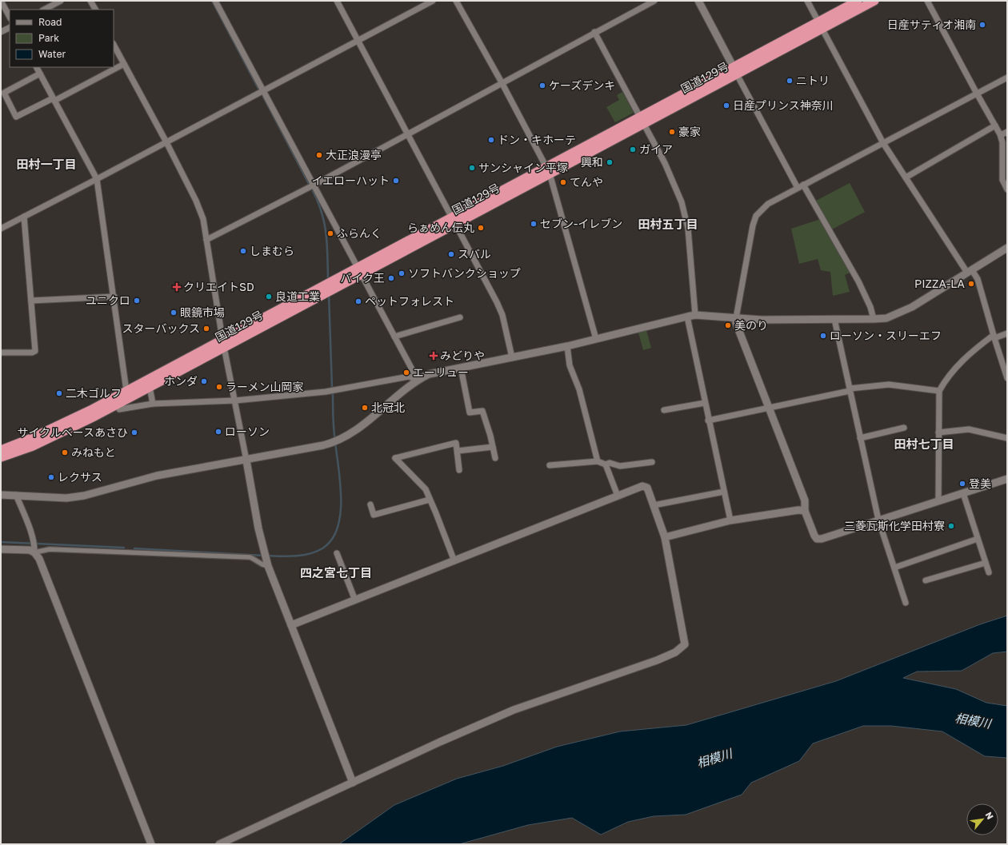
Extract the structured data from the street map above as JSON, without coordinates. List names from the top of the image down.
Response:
{
  "streets": {
    "highway": ["国道129号"]
  },
  "districts": [
    "田村一丁目",
    "田村五丁目",
    "田村七丁目",
    "四之宮七丁目"
  ],
  "water": ["相模川"],
  "places": {
    "other": [
      "日産サティオ湘南",
      "ニトリ",
      "ケーズデンキ",
      "日産プリンス神奈川",
      "豪家",
      "ドン・キホーテ",
      "ガイア",
      "大正浪漫亭",
      "興和",
      "サンシャイン平塚",
      "イエローハット",
      "てんや",
      "セブン-イレブン",
      "らぁめん伝丸",
      "ふらんく",
      "しまむら",
      "スバル",
      "ソフトバンクショップ",
      "バイク王",
      "PIZZA-LA",
      "良道工業",
      "ユニクロ",
      "ペットフォレスト",
      "眼鏡市場",
      "美のり",
      "スターバックス",
      "ローソン・スリーエフ",
      "エーリュー",
      "ホンダ",
      "ラーメン山岡家",
      "二木ゴルフ",
      "北冠北",
      "ローソン",
      "サイクルベースあさひ",
      "みねもと",
      "レクサス",
      "登美",
      "三菱瓦斯化学田村寮"
    ],
    "health": ["クリエイトSD", "みどりや"]
  },
  "legend": ["Road", "Park", "Water"],
  "north": "top right"
}
